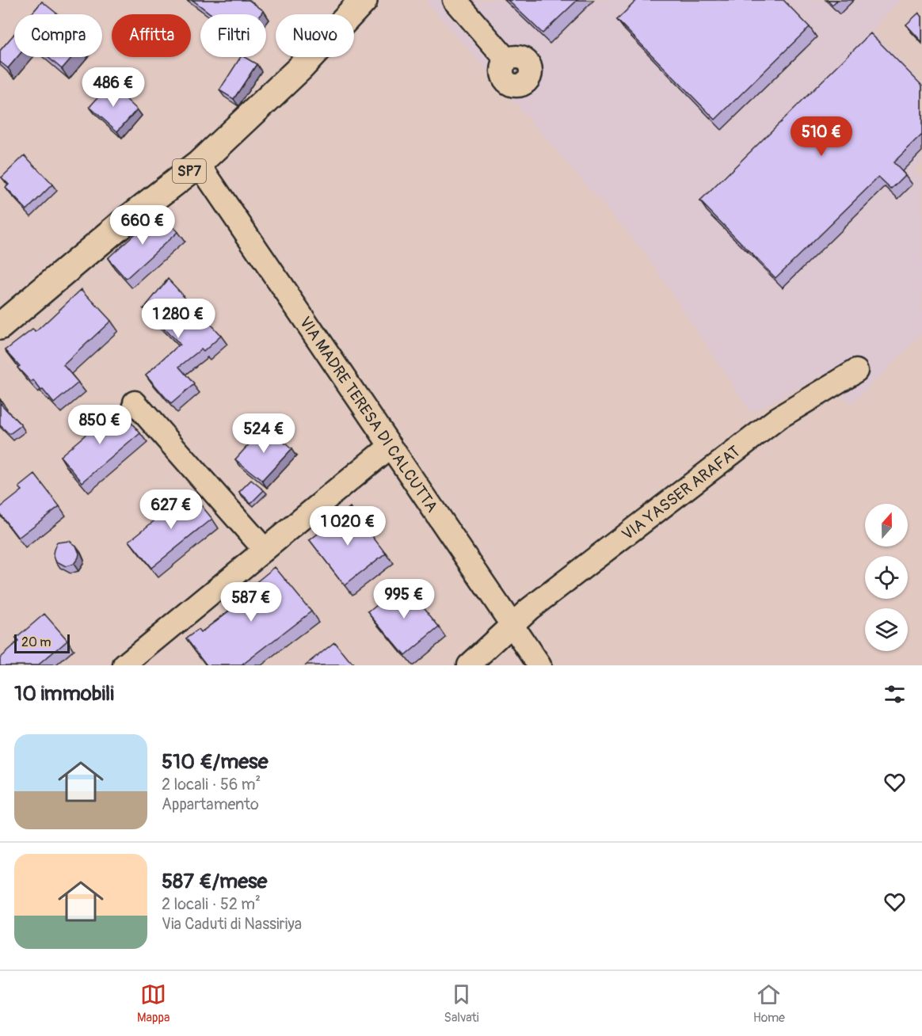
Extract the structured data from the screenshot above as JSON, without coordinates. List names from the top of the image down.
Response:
{
  "streets": {
    "main road": ["SP7"],
    "street": ["VIA MADRE TERESA DI CALCUTTA", "VIA YASSER ARAFAT"]
  },
  "crossings": [
    ["SP7", "VIA MADRE TERESA DI CALCUTTA"],
    ["VIA MADRE TERESA DI CALCUTTA", "VIA YASSER ARAFAT"]
  ],
  "scale_bar": "20 m",
  "north": "top",
  "page": {
    "chip": [
      "Compra",
      "Affitta",
      "Filtri",
      "Nuovo"
    ],
    "price": [
      "486 €",
      "510 €",
      "660 €",
      "1 280 €",
      "850 €",
      "524 €",
      "627 €",
      "1 020 €",
      "995 €",
      "587 €"
    ],
    "scale": "20 m",
    "heading": "10 immobili",
    "list": [
      {
        "name": "510 €/mese",
        "note": "2 locali · 56 m² · Appartamento"
      },
      {
        "name": "587 €/mese",
        "note": "2 locali · 52 m² · Via Caduti di Nassiriya"
      }
    ],
    "tabs": ["Mappa", "Salvati", "Home"]
  }
}
